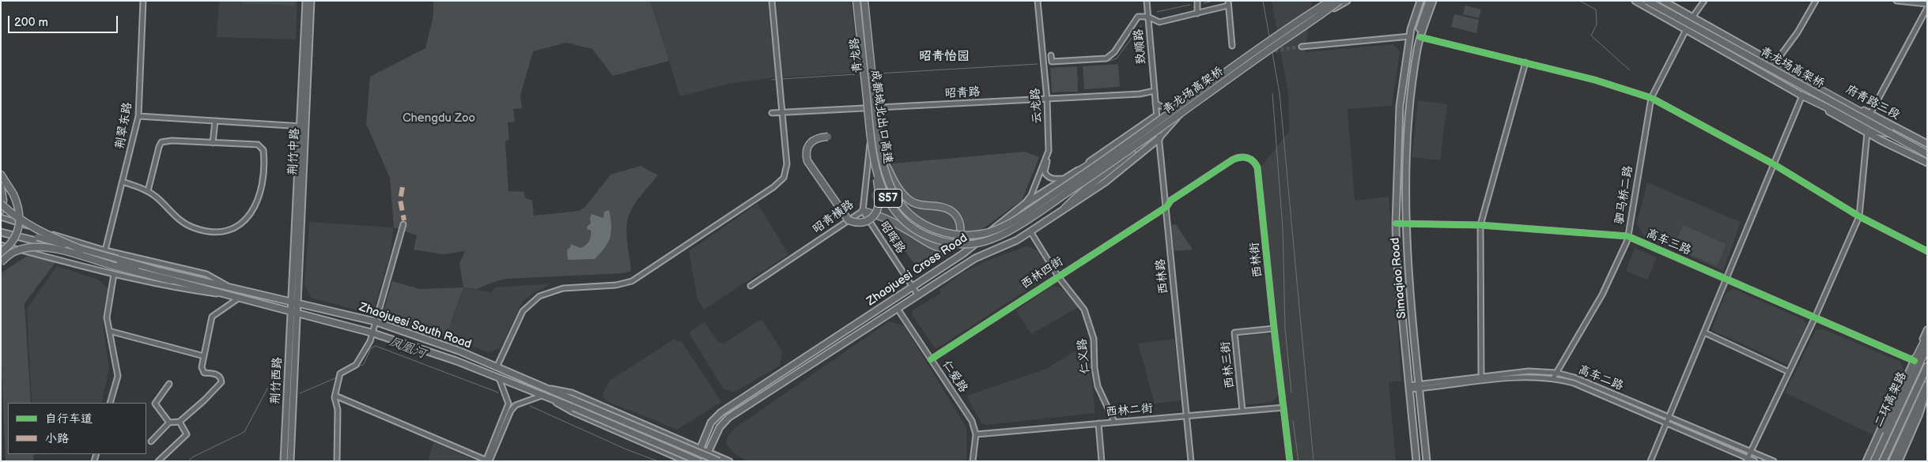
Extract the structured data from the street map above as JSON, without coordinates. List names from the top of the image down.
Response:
{
  "streets": {
    "highway": [
      "青龙场高架桥",
      "成都城北出口高速",
      "S57",
      "二环高架路"
    ],
    "main road": [
      "府青路三段",
      "荆竹中路",
      "Zhaojuesi Cross Road",
      "Simaqiao Road",
      "Zhaojuesi South Road",
      "荆竹西路"
    ],
    "street": [
      "致顺路",
      "青龙路",
      "昭青路",
      "云龙路",
      "荆翠东路",
      "驷马桥二路",
      "昭青横路",
      "昭晖路",
      "高车三路",
      "西林街",
      "西林四街",
      "西林路",
      "仁义路",
      "西林三街",
      "仁爱路",
      "高车二路",
      "西林二街"
    ]
  },
  "crossings": [
    ["致顺路", "昭青路"],
    ["致顺路", "西林路"],
    ["青龙路", "昭青路"],
    ["青龙路", "昭青横路"],
    ["青龙场高架桥", "成都城北出口高速"],
    ["昭青路", "云龙路"],
    ["昭青路", "昭青横路"],
    ["昭青路", "西林路"],
    ["府青路三段", "驷马桥二路"],
    ["云龙路", "Zhaojuesi Cross Road"],
    ["荆竹中路", "Zhaojuesi South Road"],
    ["荆竹中路", "荆竹西路"],
    ["驷马桥二路", "高车三路"],
    ["驷马桥二路", "高车二路"],
    ["昭青横路", "昭晖路"],
    ["昭晖路", "Zhaojuesi Cross Road"],
    ["高车三路", "Simaqiao Road"],
    ["西林街", "西林四街"],
    ["西林街", "西林路"],
    ["西林街", "西林三街"],
    ["西林街", "西林二街"],
    ["Zhaojuesi Cross Road", "西林路"],
    ["Zhaojuesi Cross Road", "Zhaojuesi South Road"],
    ["Zhaojuesi Cross Road", "仁义路"],
    ["Zhaojuesi Cross Road", "仁爱路"],
    ["西林四街", "西林路"],
    ["西林四街", "仁义路"],
    ["西林四街", "仁爱路"],
    ["西林路", "西林二街"],
    ["Simaqiao Road", "高车二路"],
    ["Zhaojuesi South Road", "荆竹西路"],
    ["仁义路", "西林二街"],
    ["西林三街", "西林二街"],
    ["仁爱路", "西林二街"]
  ],
  "districts": ["昭青怡园"],
  "water": ["凤凰河"],
  "parks": ["Chengdu Zoo"],
  "legend": ["自行车道", "小路"],
  "scale_bar": "200 m"
}
